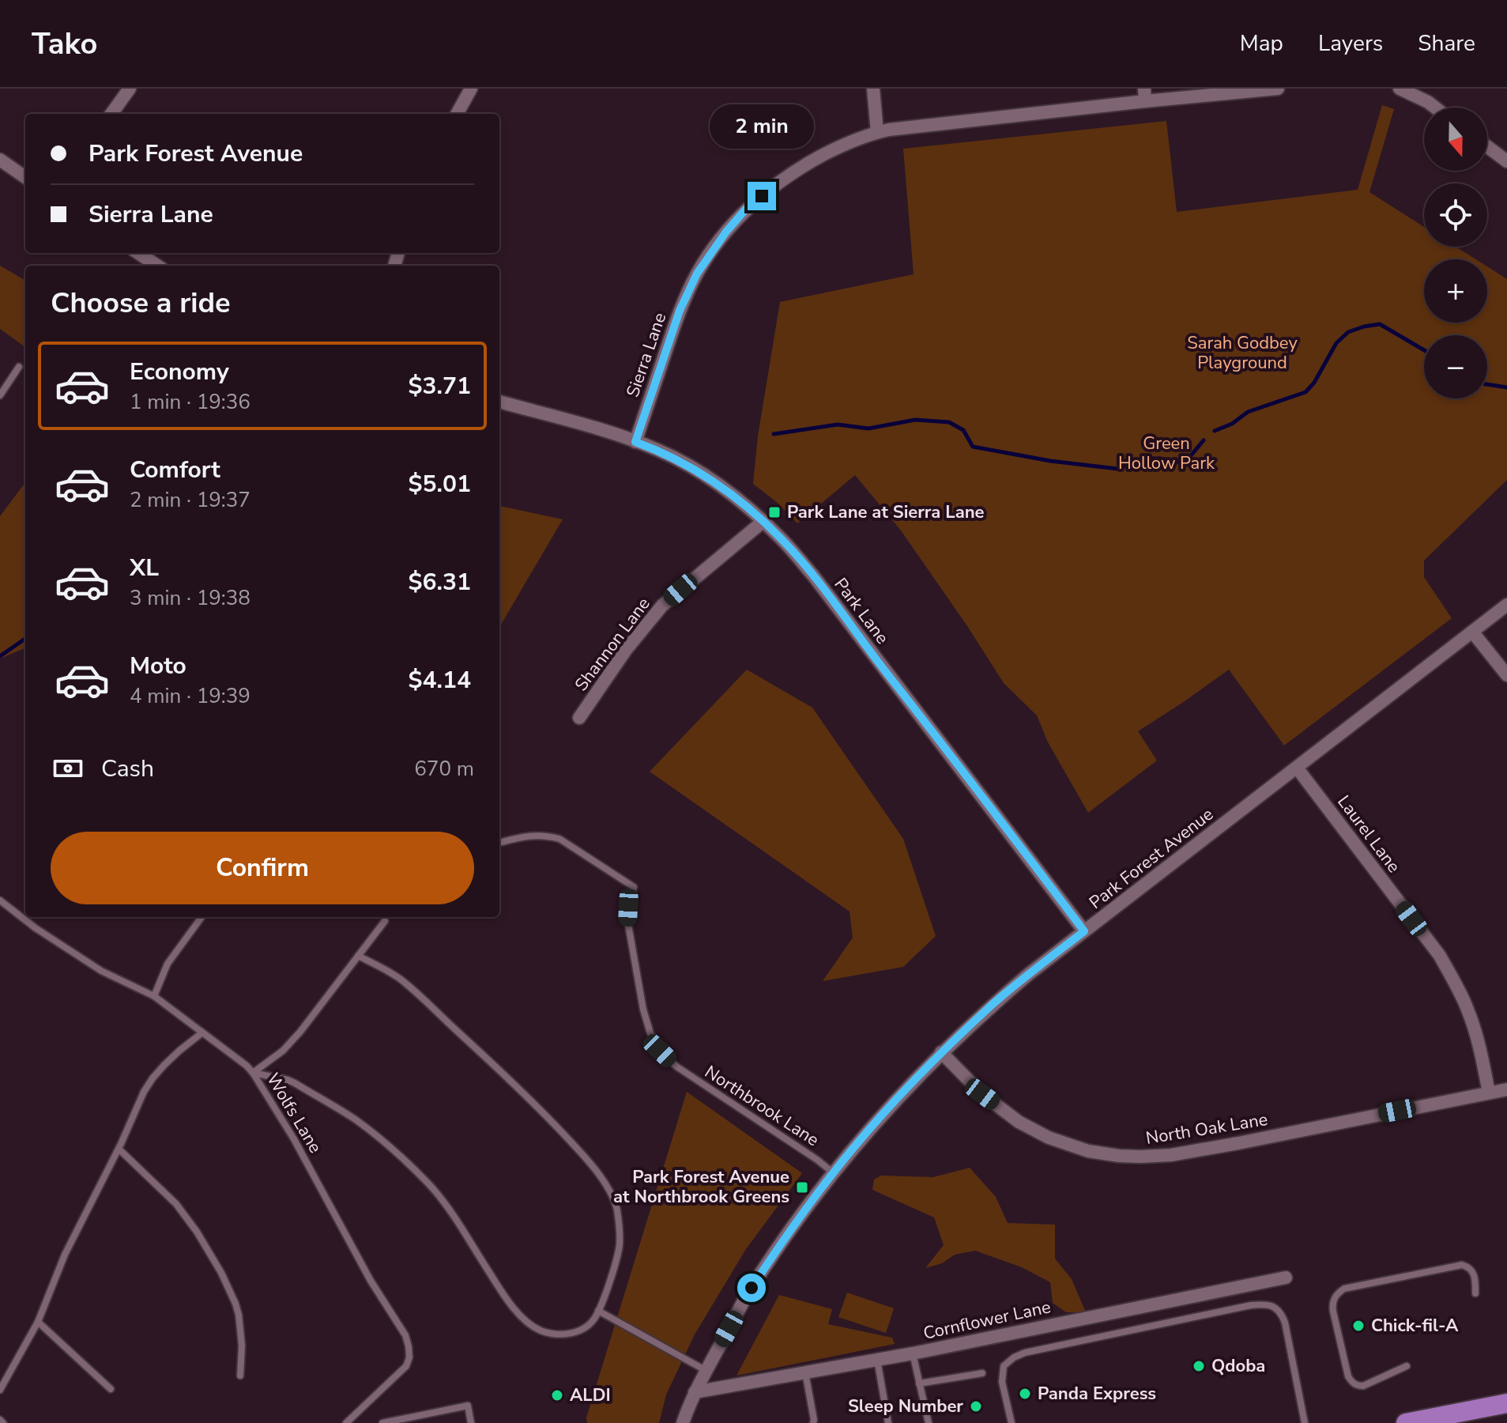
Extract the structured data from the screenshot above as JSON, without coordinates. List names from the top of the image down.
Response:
{
  "streets": {
    "street": [
      "Sierra Lane",
      "Park Lane",
      "Shannon Lane",
      "Laurel Lane",
      "Park Forest Avenue",
      "North Oak Lane",
      "Cornflower Lane"
    ],
    "lane": ["Northbrook Lane", "Wolfs Lane"]
  },
  "crossings": [
    ["Sierra Lane", "Park Lane"],
    ["Park Lane", "Shannon Lane"],
    ["Park Lane", "Park Forest Avenue"],
    ["Laurel Lane", "Park Forest Avenue"],
    ["Laurel Lane", "North Oak Lane"],
    ["Park Forest Avenue", "Northbrook Lane"],
    ["Park Forest Avenue", "North Oak Lane"],
    ["Park Forest Avenue", "Cornflower Lane"]
  ],
  "parks": ["Sarah Godbey Playground", "Green Hollow Park"],
  "places": {
    "transit": ["Park Lane at Sierra Lane", "Park Forest Avenue at Northbrook Greens"],
    "other": [
      "Chick-fil-A",
      "Qdoba",
      "Panda Express",
      "ALDI",
      "Sleep Number"
    ]
  },
  "north": "bottom",
  "page": {
    "header": "Tako",
    "nav": ["Map", "Layers", "Share"],
    "bubble": "2 min",
    "map_buttons": ["+", "−"],
    "banner": ["Park Forest Avenue", "Sierra Lane"],
    "heading": "Choose a ride",
    "list": [
      {
        "name": "Economy",
        "note": "1 min · 19:36",
        "value": "$3.71"
      },
      {
        "name": "Comfort",
        "note": "2 min · 19:37",
        "value": "$5.01"
      },
      {
        "name": "XL",
        "note": "3 min · 19:38",
        "value": "$6.31"
      },
      {
        "name": "Moto",
        "note": "4 min · 19:39",
        "value": "$4.14"
      }
    ],
    "pay": ["Cash", "670 m"],
    "buttons": "Confirm"
  }
}
